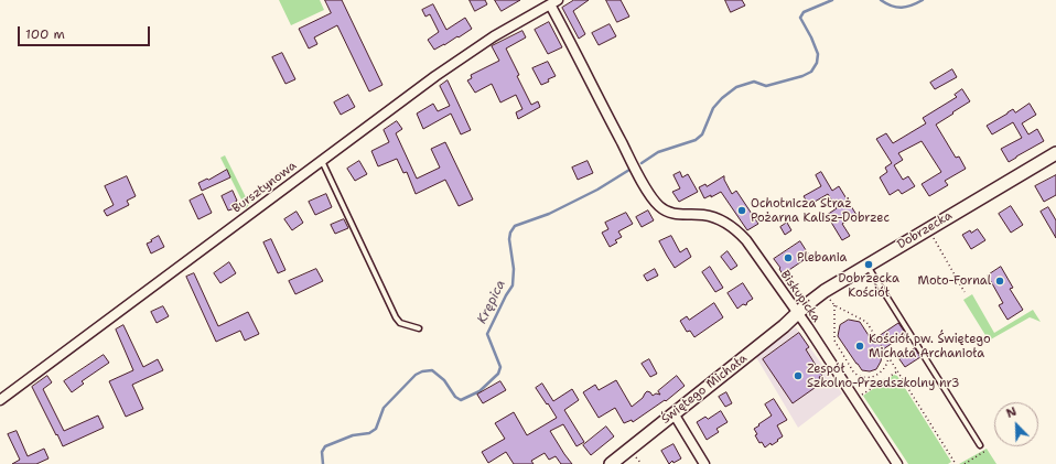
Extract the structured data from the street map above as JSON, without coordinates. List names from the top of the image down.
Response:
{
  "streets": {
    "street": [
      "Bursztynowa",
      "Dobrzecka",
      "Biskupicka",
      "Świętego Michała"
    ]
  },
  "crossings": [
    ["Bursztynowa", "Biskupicka"],
    ["Dobrzecka", "Biskupicka"],
    ["Dobrzecka", "Świętego Michała"],
    ["Biskupicka", "Świętego Michała"]
  ],
  "water": ["Krępica"],
  "places": [
    "Ochotnicza Straż Pożarna Kalisz-Dobrzec",
    "Plebania",
    "Dobrzecka Kościół",
    "Moto-Fornal",
    "Kościół pw. Świętego Michała Archanioła",
    "Zespół Szkolno-Przedszkolny nr3"
  ],
  "scale_bar": "100 m",
  "north": "top left"
}
